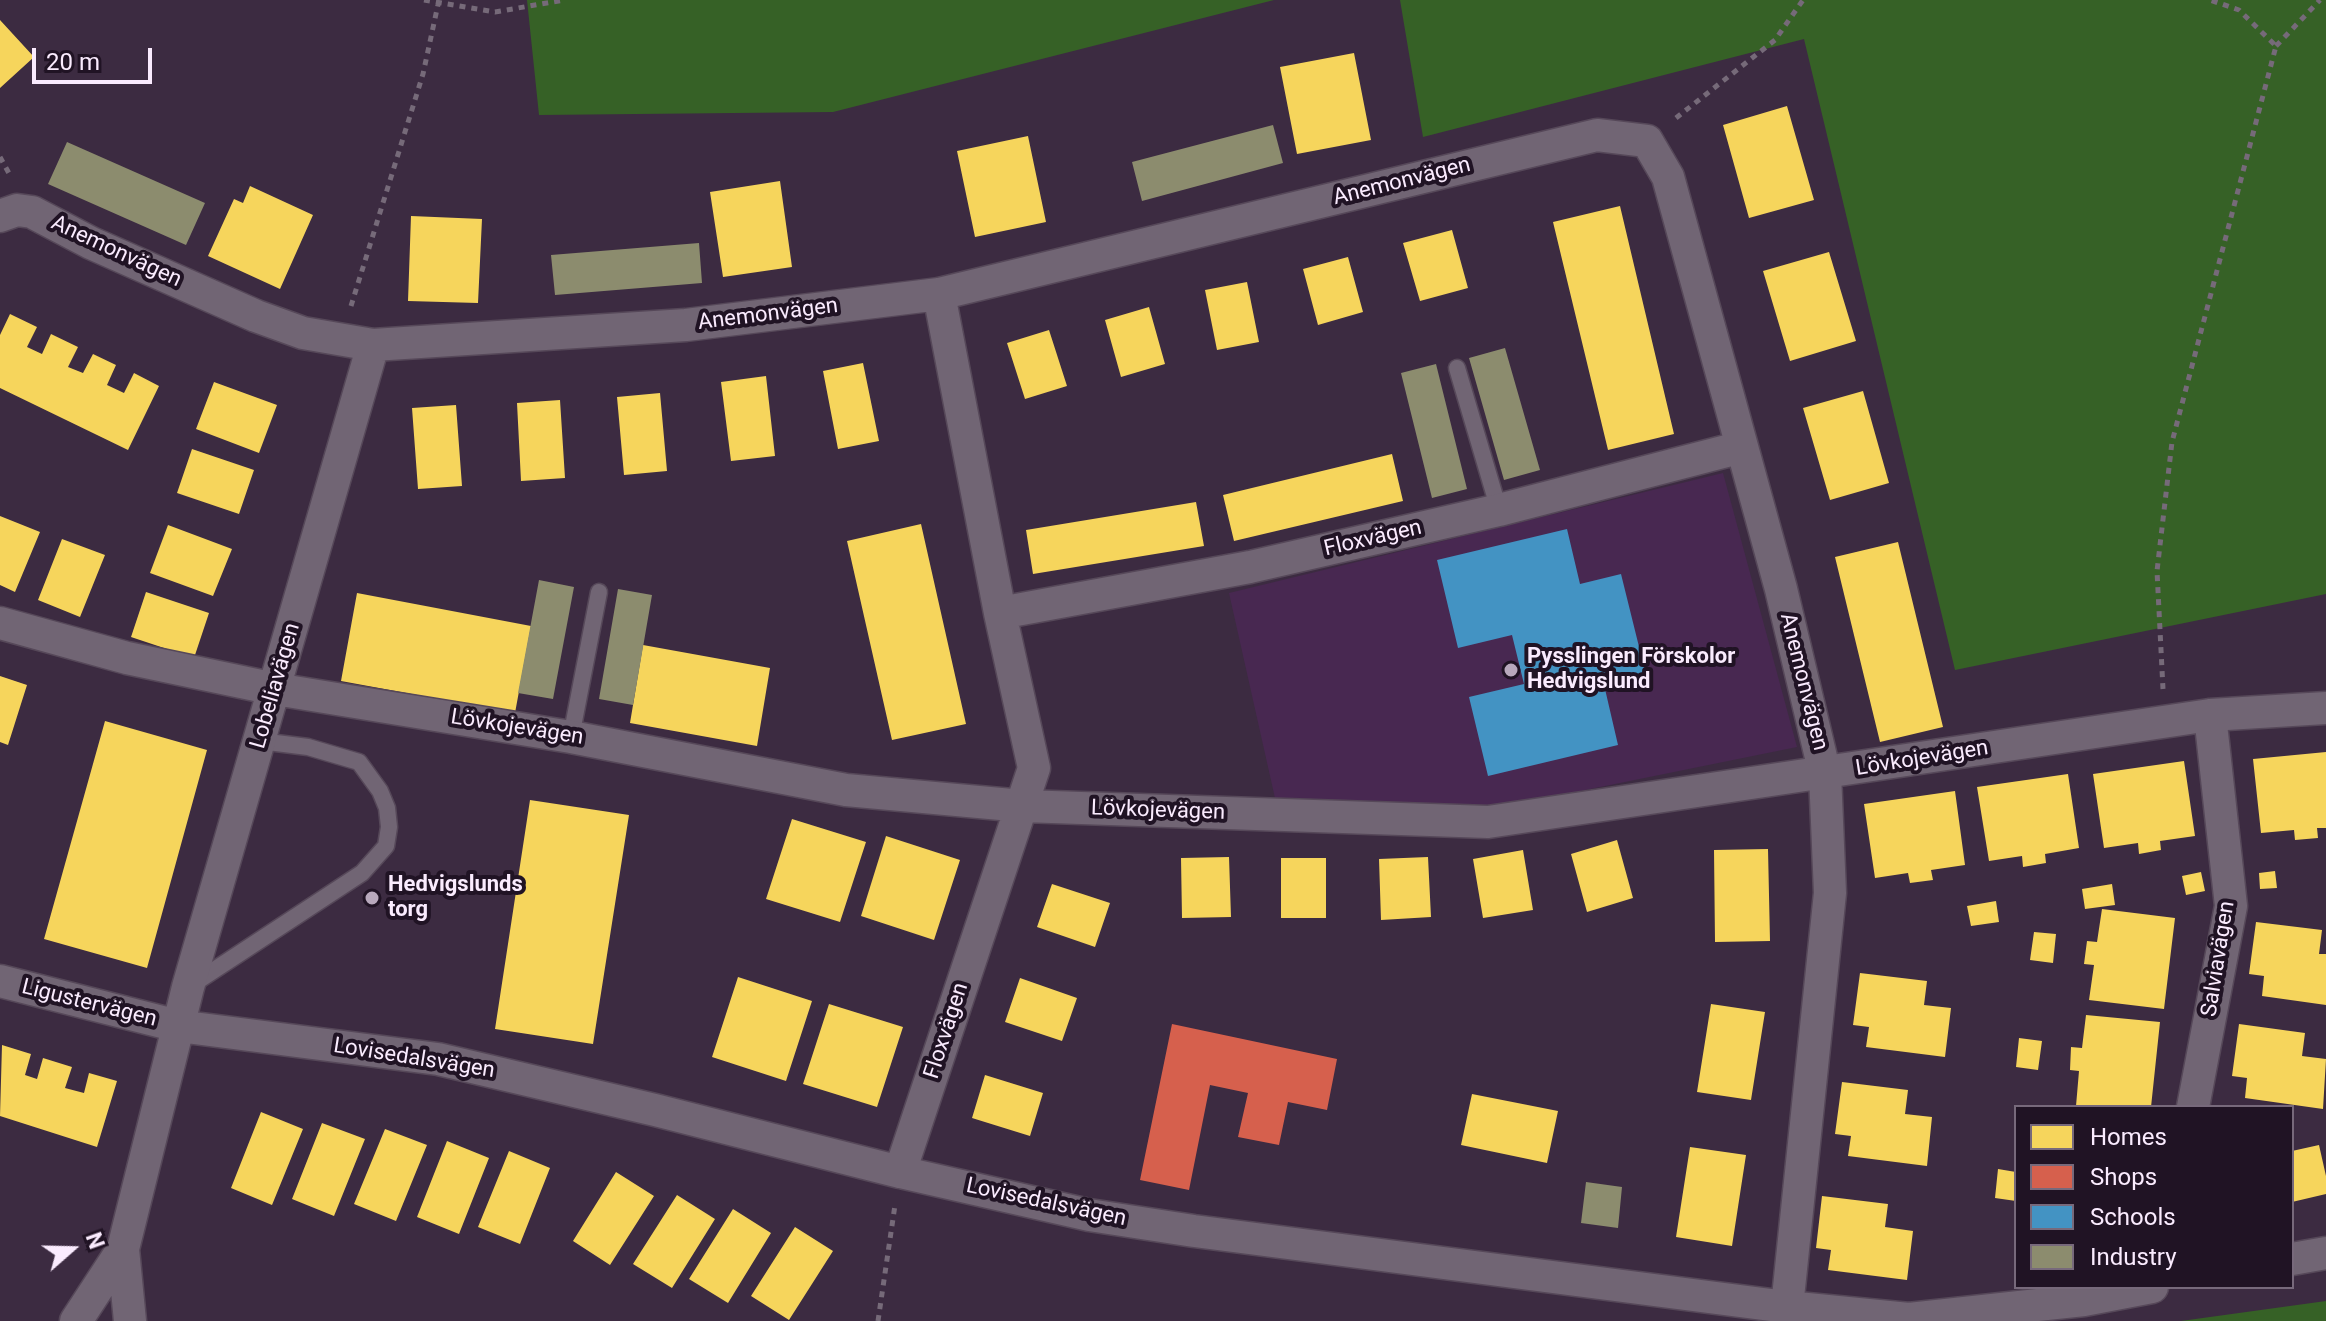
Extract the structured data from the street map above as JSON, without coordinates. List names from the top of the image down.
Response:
{
  "streets": {
    "street": [
      "Anemonvägen",
      "Floxvägen",
      "Lobeliavägen",
      "Lövkojevägen",
      "Salviavägen",
      "Ligustervägen",
      "Lovisedalsvägen"
    ]
  },
  "crossings": [
    ["Anemonvägen", "Floxvägen"],
    ["Anemonvägen", "Lobeliavägen"],
    ["Anemonvägen", "Lövkojevägen"],
    ["Anemonvägen", "Lovisedalsvägen"],
    ["Floxvägen", "Lövkojevägen"],
    ["Floxvägen", "Lovisedalsvägen"],
    ["Lobeliavägen", "Lövkojevägen"],
    ["Lobeliavägen", "Ligustervägen"],
    ["Lobeliavägen", "Lovisedalsvägen"],
    ["Lövkojevägen", "Salviavägen"],
    ["Ligustervägen", "Lovisedalsvägen"]
  ],
  "places": ["Pysslingen Förskolor Hedvigslund", "Hedvigslunds torg"],
  "legend": [
    "Homes",
    "Shops",
    "Schools",
    "Industry"
  ],
  "scale_bar": "20 m",
  "north": "right"
}
